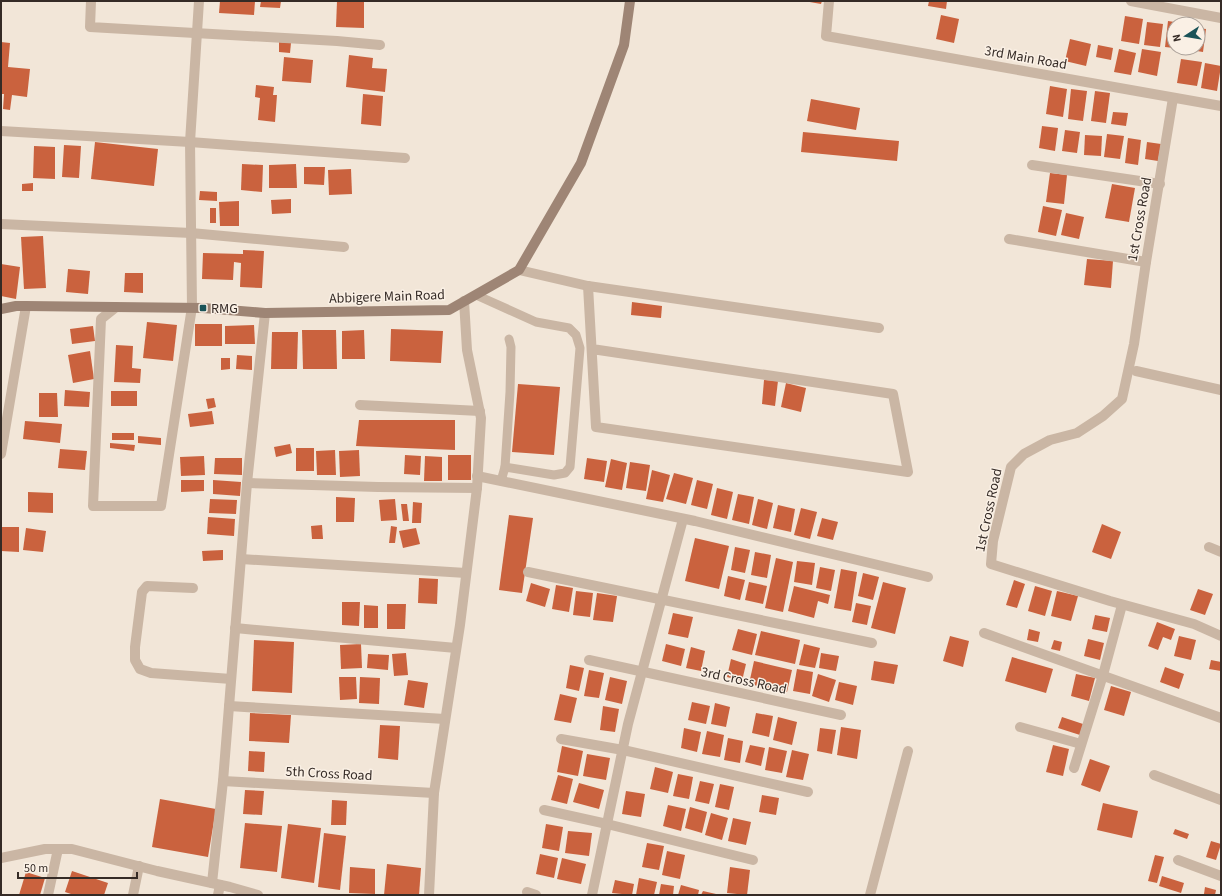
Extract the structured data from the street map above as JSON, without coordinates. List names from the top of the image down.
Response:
{
  "streets": {
    "main road": ["Abbigere Main Road"],
    "street": [
      "3rd Main Road",
      "1st Cross Road",
      "3rd Cross Road",
      "5th Cross Road"
    ]
  },
  "crossings": [
    ["3rd Main Road", "1st Cross Road"]
  ],
  "places": {
    "transit": ["RMG"]
  },
  "scale_bar": "50 m",
  "north": "left"
}
